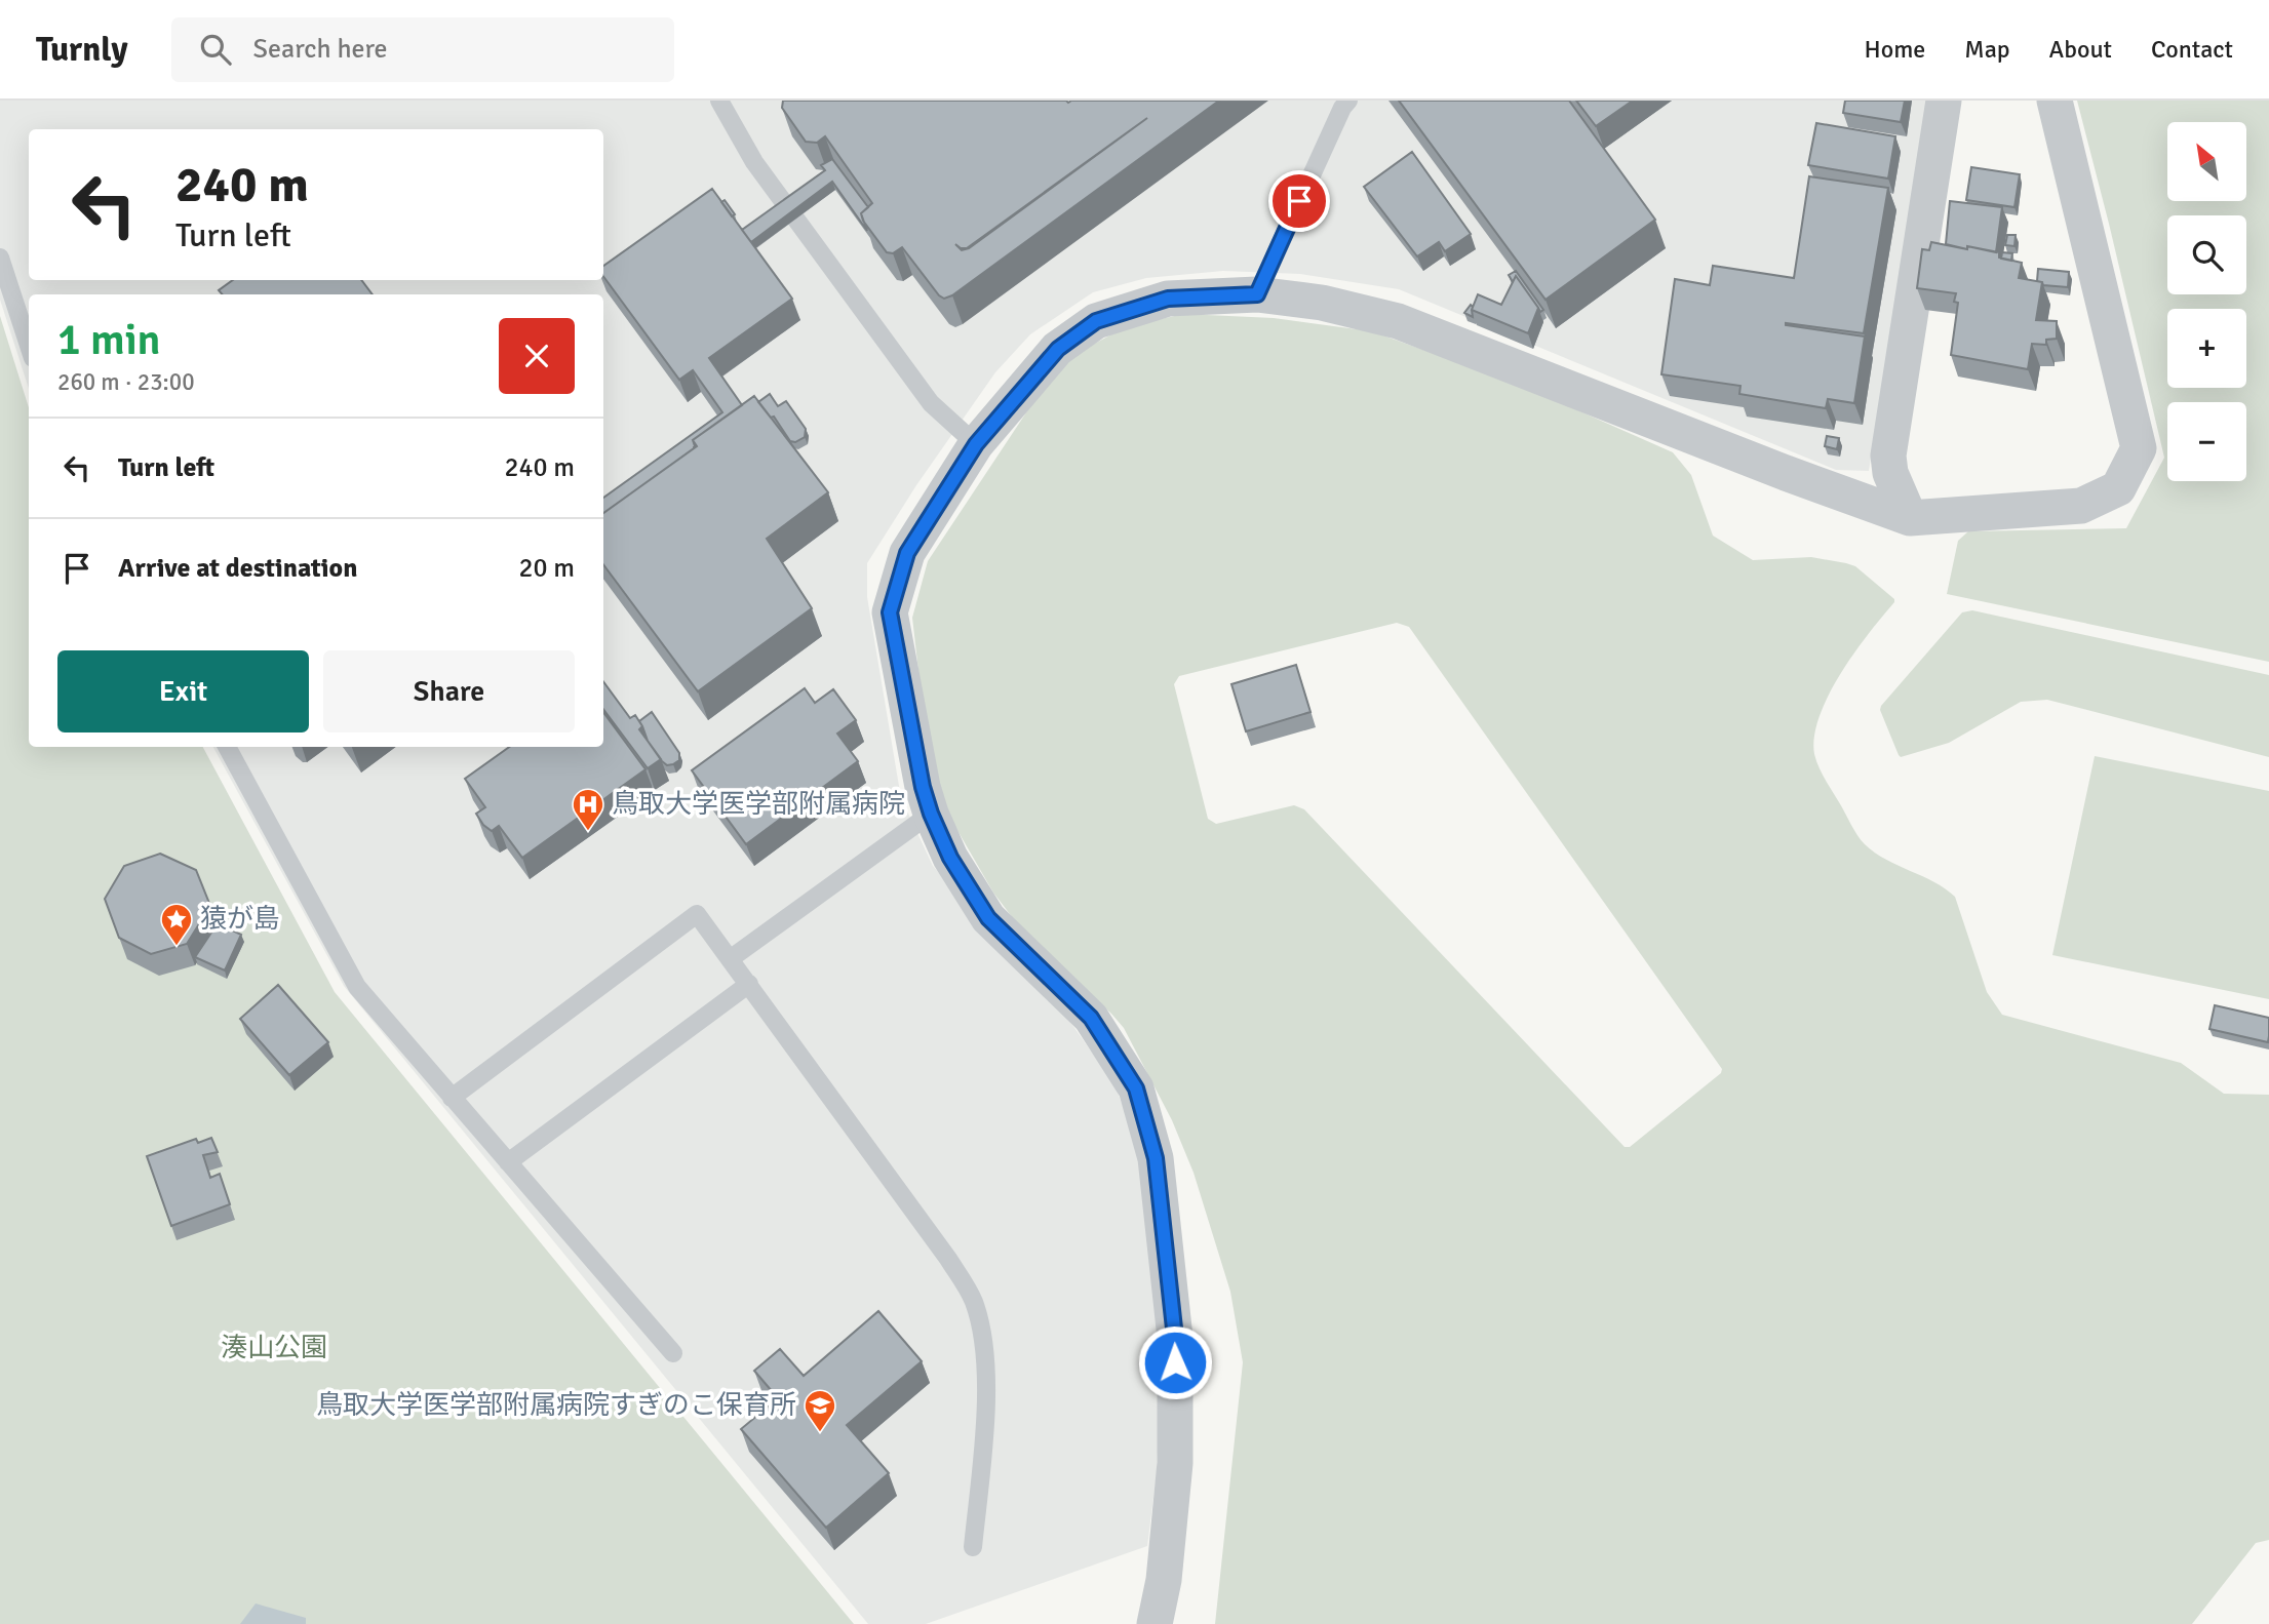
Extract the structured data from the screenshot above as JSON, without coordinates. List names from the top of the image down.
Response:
{
  "parks": ["湊山公園"],
  "places": {
    "hospital": ["鳥取大学医学部附属病院"],
    "place": ["猿が島"],
    "school or university": ["鳥取大学医学部附属病院すぎのこ保育所"]
  },
  "north": "top left",
  "page": {
    "header": "Turnly",
    "search": "Search here",
    "nav": [
      "Home",
      "Map",
      "About",
      "Contact"
    ],
    "map_buttons": ["+", "−"],
    "turn": ["240 m", "Turn left"],
    "heading": ["1 min", "260 m · 23:00"],
    "list": [
      {
        "name": "Turn left",
        "value": "240 m"
      },
      {
        "name": "Arrive at destination",
        "value": "20 m"
      }
    ],
    "buttons": ["Exit", "Share"]
  }
}
